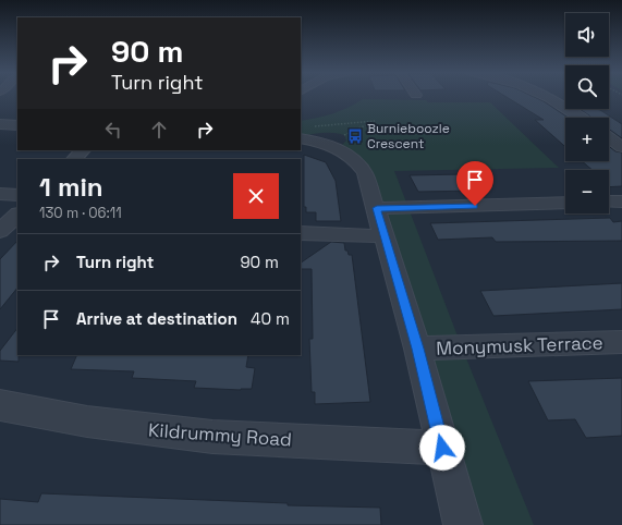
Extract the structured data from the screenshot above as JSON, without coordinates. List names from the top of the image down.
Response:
{
  "streets": {
    "street": ["Monymusk Terrace", "Kildrummy Road"]
  },
  "places": {
    "bus stop": ["Burnieboozle Crescent"]
  },
  "page": {
    "map_buttons": ["+", "−"],
    "turn": ["90 m", "Turn right"],
    "heading": ["1 min", "130 m · 06:11"],
    "list": [
      {
        "name": "Turn right",
        "value": "90 m"
      },
      {
        "name": "Arrive at destination",
        "value": "40 m"
      }
    ]
  }
}
